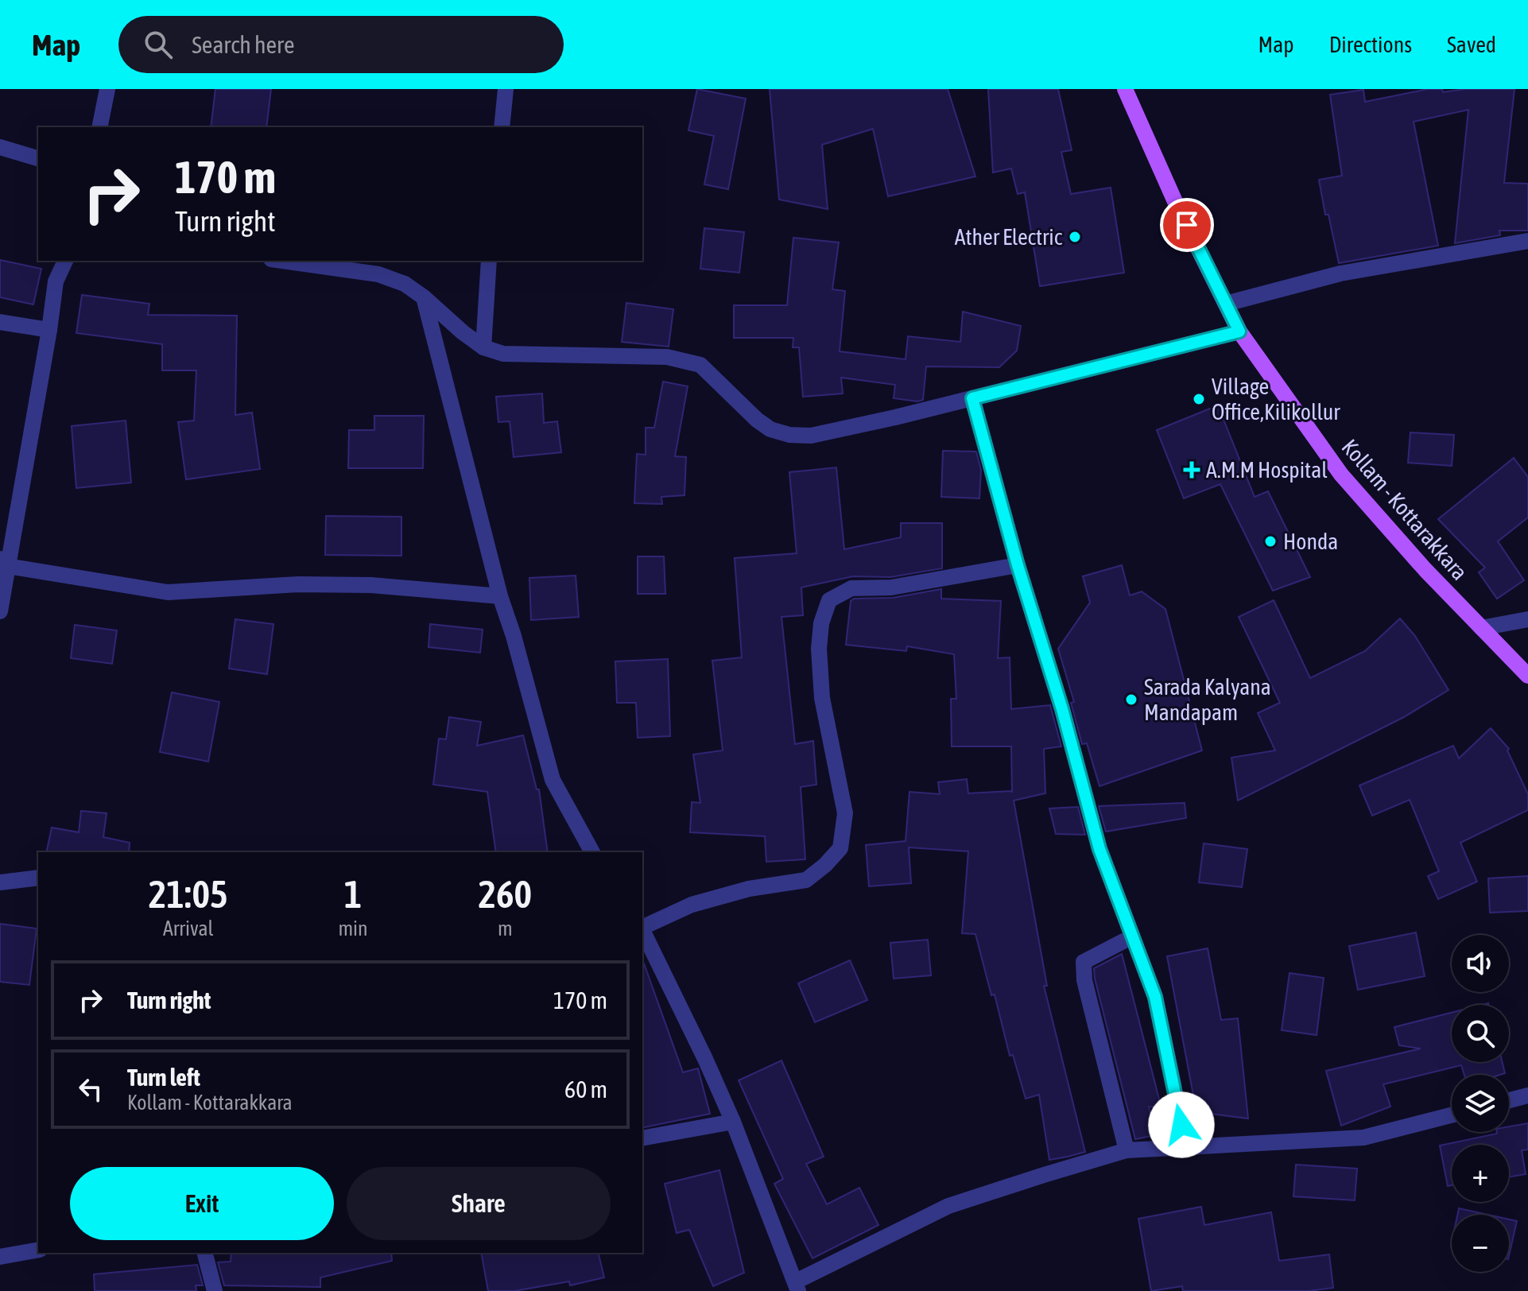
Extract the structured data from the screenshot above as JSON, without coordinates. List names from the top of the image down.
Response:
{
  "streets": {
    "main road": ["Kollam - Kottarakkara"]
  },
  "places": {
    "other": [
      "Ather Electric",
      "Village Office,Kilikollur",
      "Honda",
      "Sarada Kalyana Mandapam"
    ],
    "health": ["A.M.M Hospital"]
  },
  "page": {
    "header": "Map",
    "search": "Search here",
    "nav": ["Map", "Directions", "Saved"],
    "turn": ["170 m", "Turn right"],
    "eta": [
      "21:05",
      "Arrival",
      "1",
      "min",
      "260",
      "m"
    ],
    "map_buttons": ["+", "−"],
    "list": [
      {
        "name": "Turn right",
        "value": "170 m"
      },
      {
        "name": "Turn left",
        "note": "Kollam - Kottarakkara",
        "value": "60 m"
      }
    ],
    "buttons": ["Exit", "Share"]
  }
}
